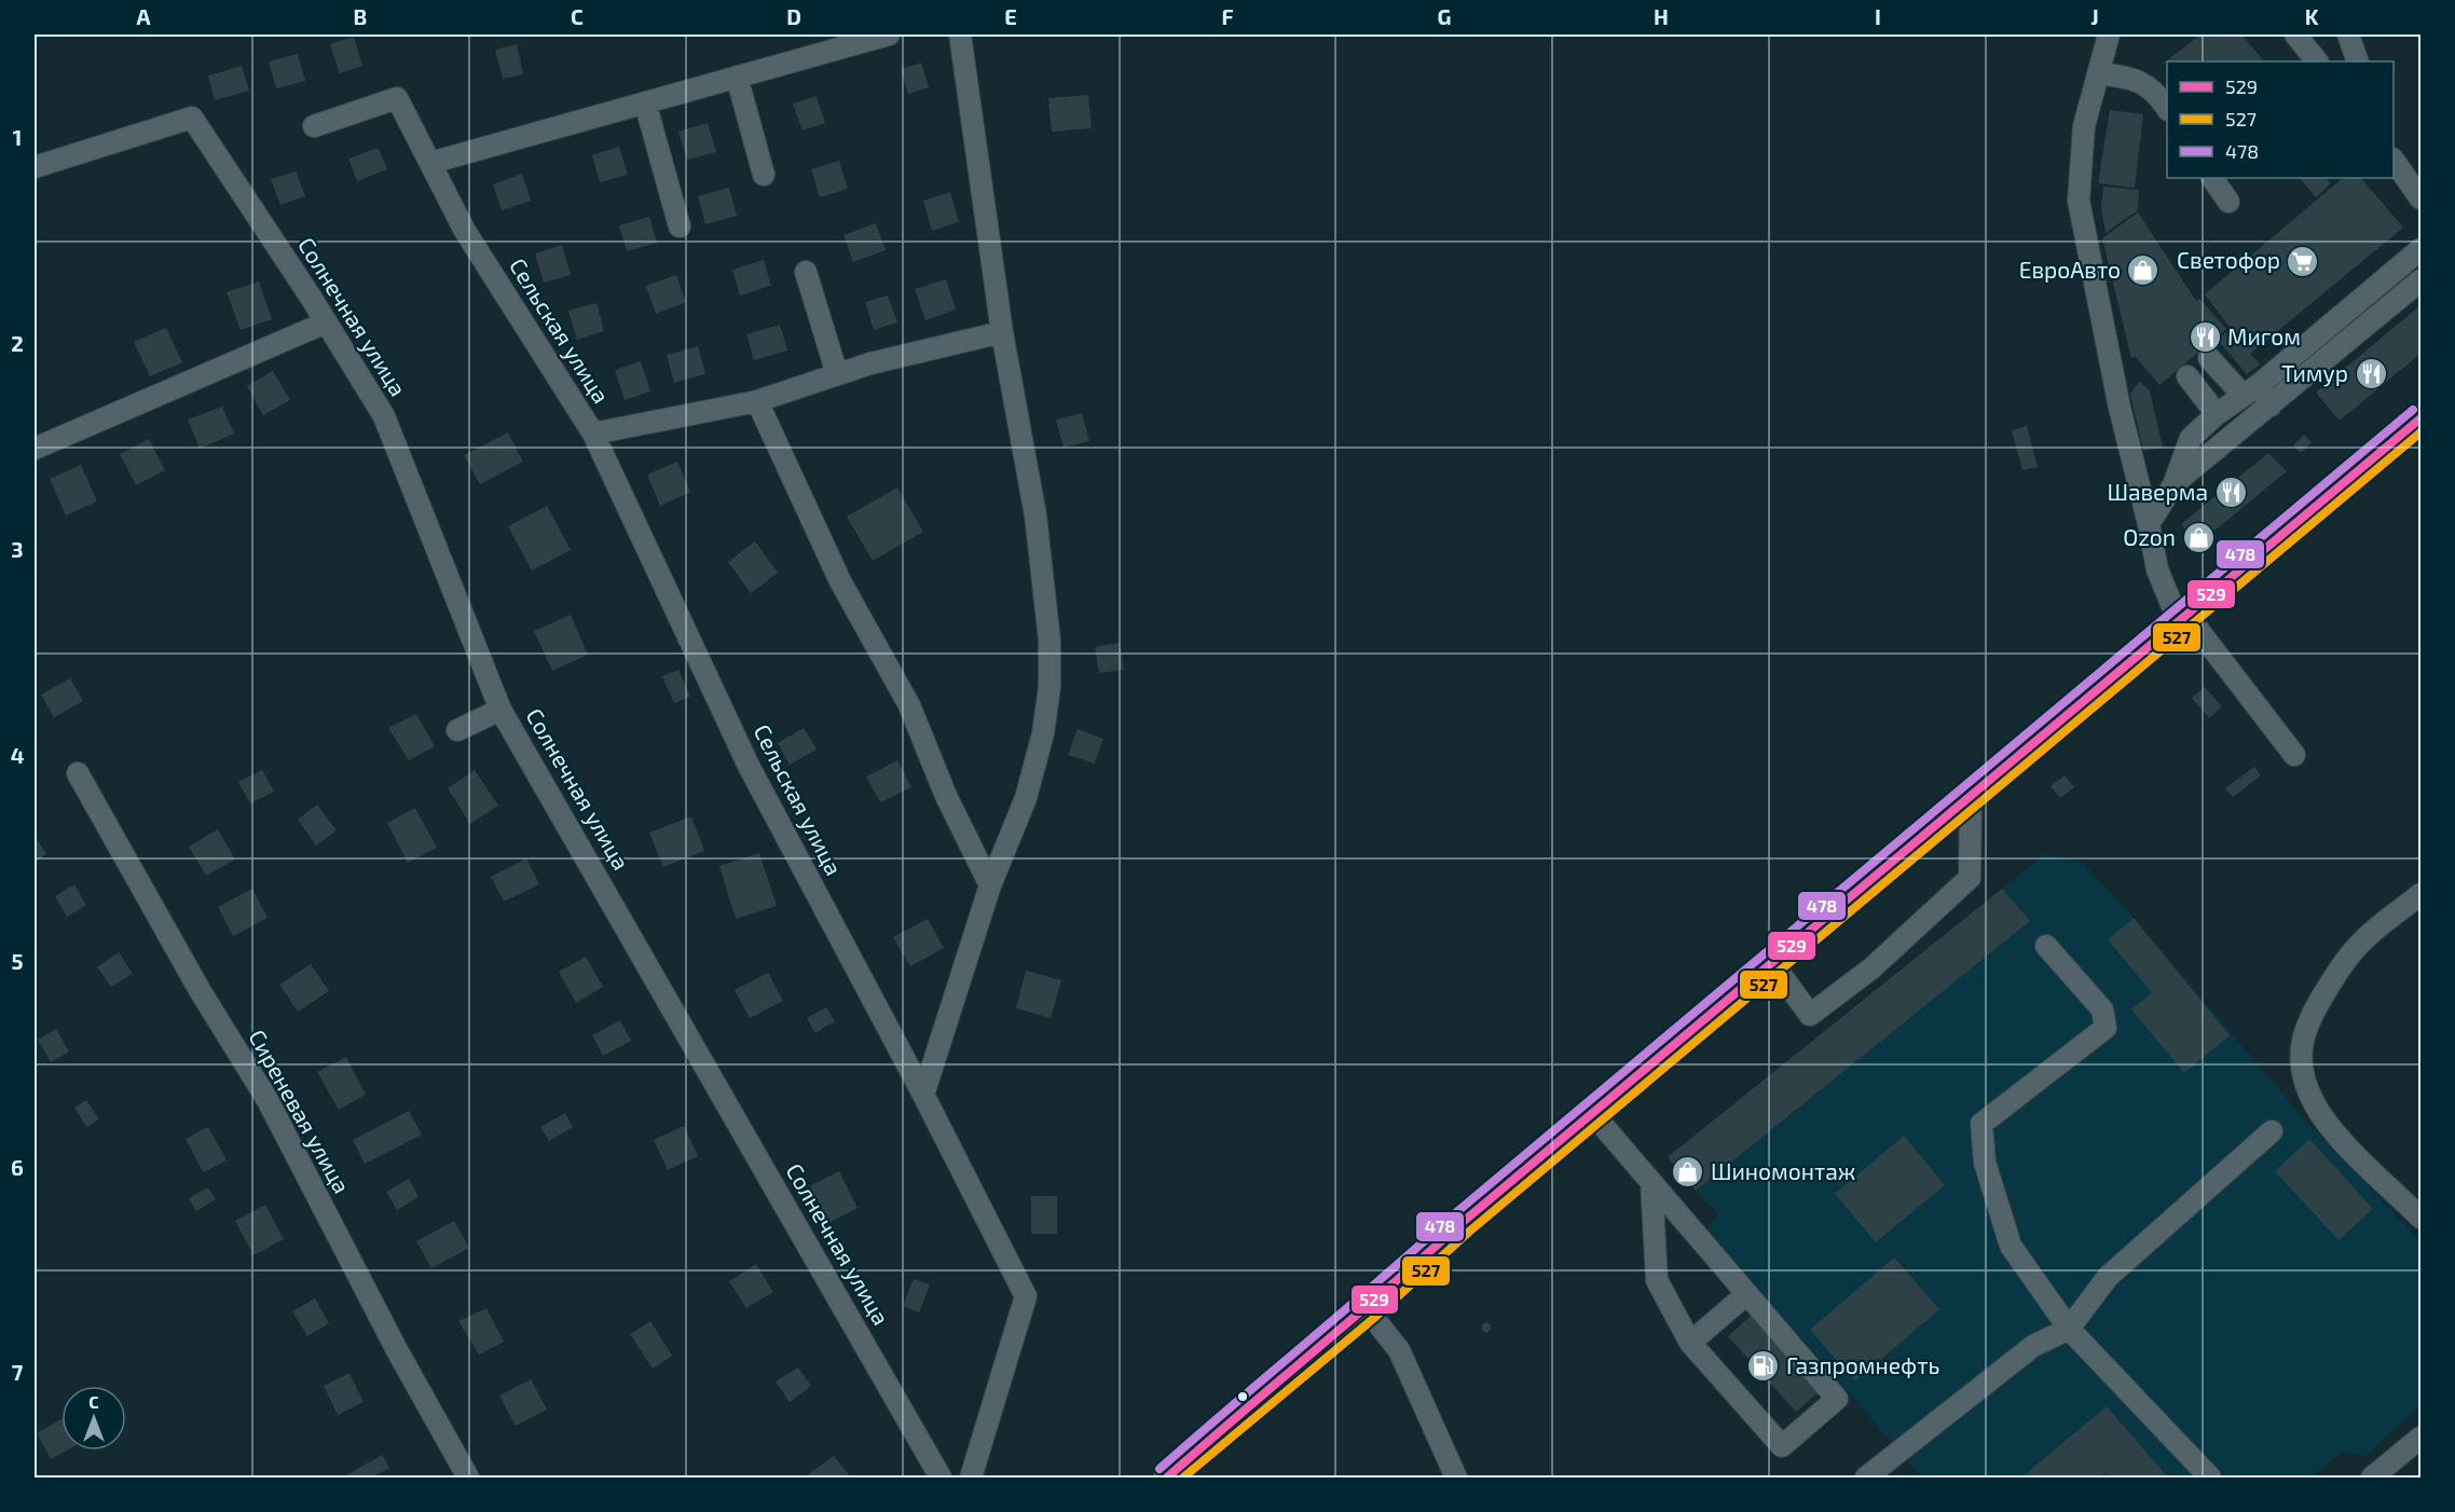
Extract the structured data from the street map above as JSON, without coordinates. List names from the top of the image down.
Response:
{
  "streets": {
    "street": ["Солнечная улица", "Сельская улица", "Сиреневая улица"]
  },
  "places": {
    "supermarket": ["Светофор"],
    "shop": ["ЕвроАвто", "Ozon", "Шиномонтаж"],
    "restaurant": ["Мигом", "Тимур", "Шаверма"],
    "fuel station": ["Газпромнефть"]
  },
  "lines": ["transit line 478", "transit line 529", "transit line 527"],
  "legend": ["529", "527", "478"],
  "north": "top",
  "grid": {
    "columns": [
      "A",
      "B",
      "C",
      "D",
      "E",
      "F",
      "G",
      "H",
      "I",
      "J",
      "K"
    ],
    "rows": [
      "1",
      "2",
      "3",
      "4",
      "5",
      "6",
      "7"
    ]
  }
}
